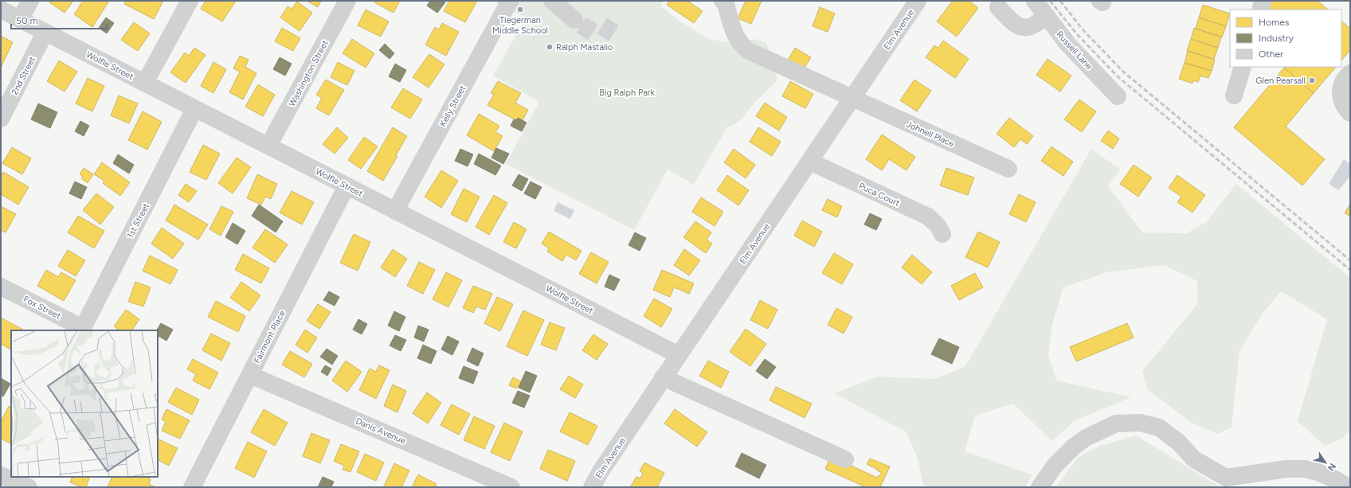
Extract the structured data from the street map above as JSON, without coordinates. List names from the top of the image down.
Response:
{
  "streets": {
    "street": [
      "Elm Avenue",
      "Russell Lane",
      "Wolfle Street",
      "Washington Street",
      "2nd Street",
      "Kelly Street",
      "Johnell Place",
      "Puca Court",
      "1st Street",
      "Fox Street",
      "Fairmont Place",
      "Danis Avenue"
    ]
  },
  "crossings": [
    ["Elm Avenue", "Wolfle Street"],
    ["Elm Avenue", "Johnell Place"],
    ["Elm Avenue", "Puca Court"],
    ["Wolfle Street", "Washington Street"],
    ["Wolfle Street", "2nd Street"],
    ["Wolfle Street", "Kelly Street"],
    ["Wolfle Street", "1st Street"],
    ["Wolfle Street", "Fairmont Place"],
    ["1st Street", "Fox Street"],
    ["Fairmont Place", "Danis Avenue"]
  ],
  "parks": ["Big Ralph Park"],
  "places": ["Tiegerman Middle School", "Ralph Mastalio", "Glen Pearsall"],
  "legend": ["Homes", "Industry", "Other"],
  "scale_bar": "50 m",
  "north": "bottom right"
}
